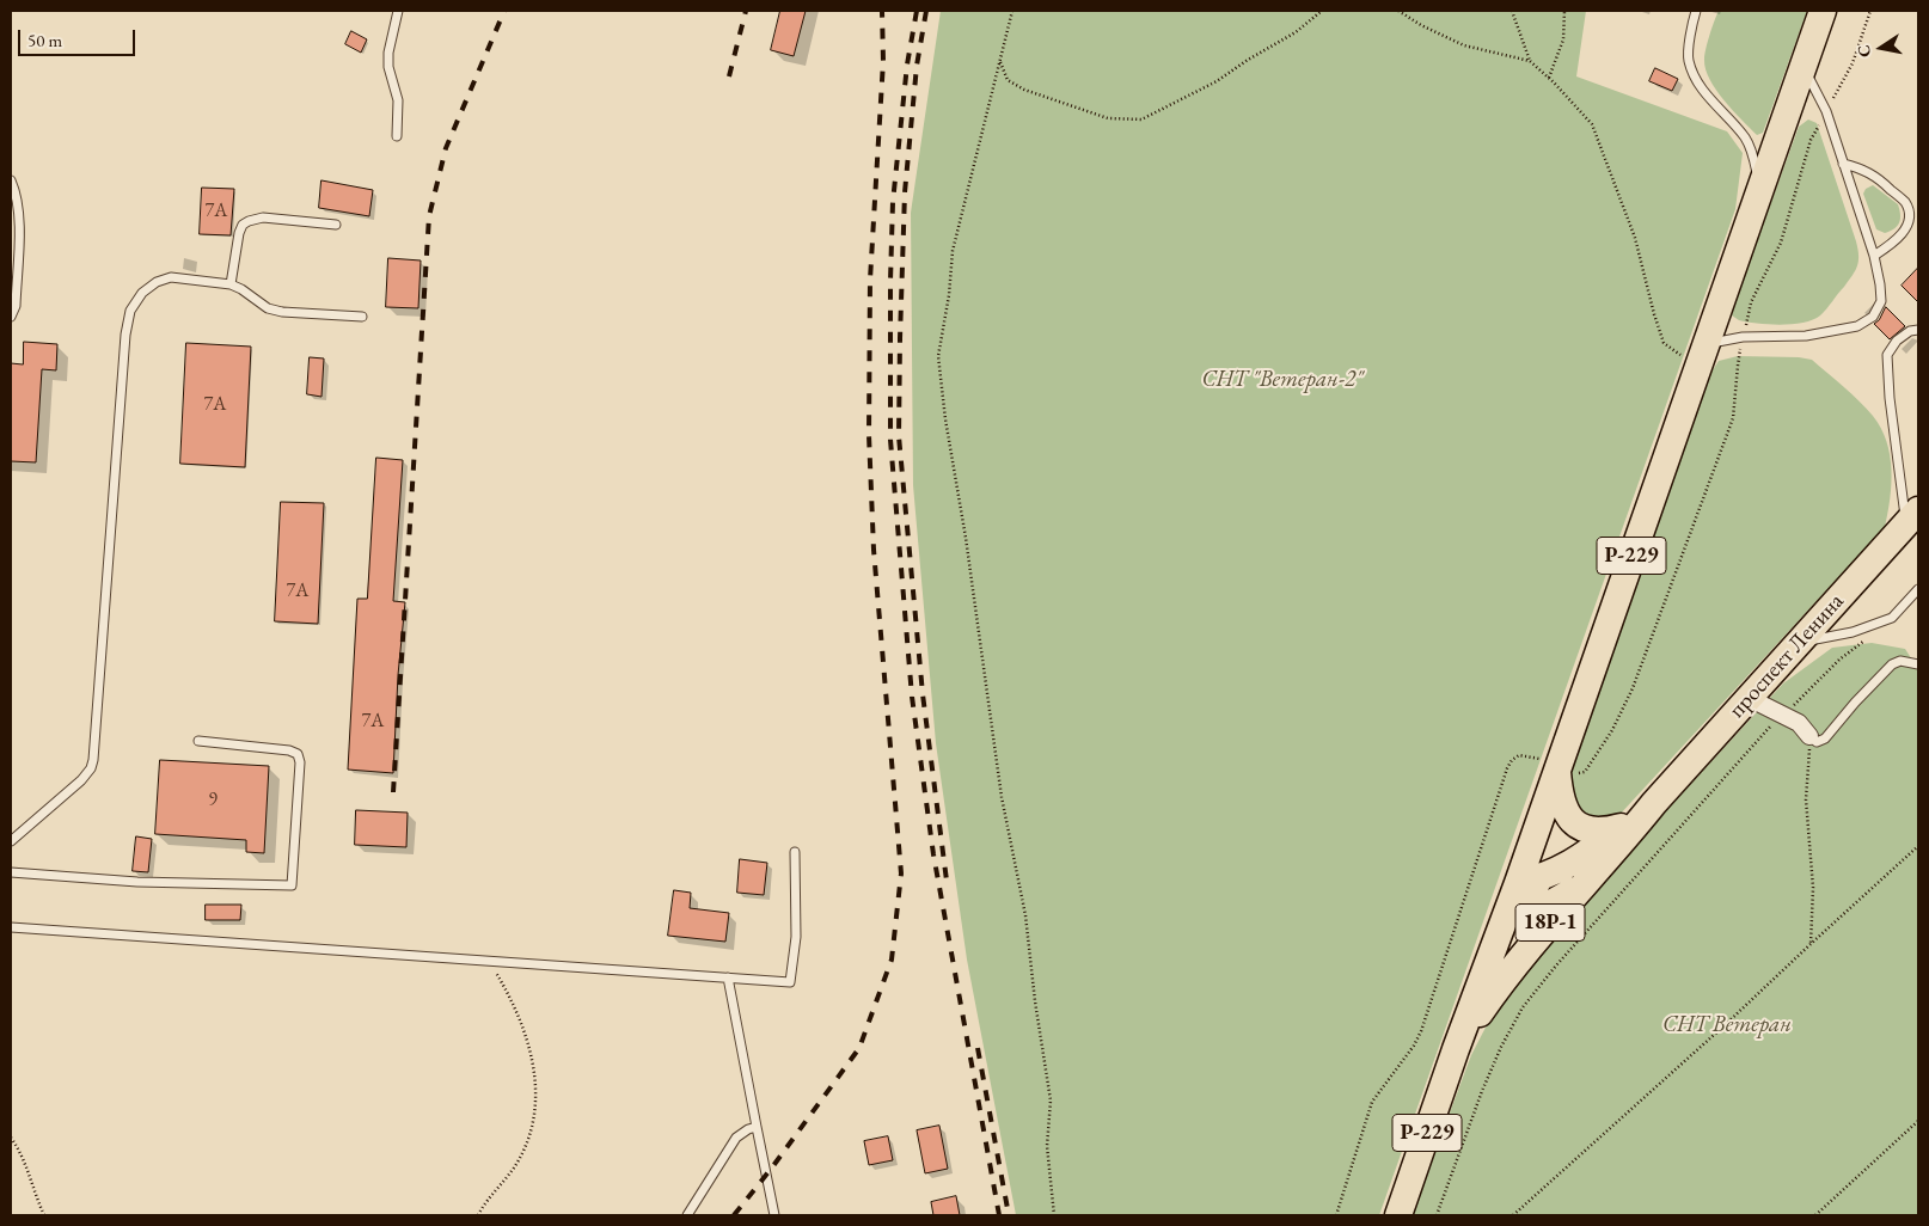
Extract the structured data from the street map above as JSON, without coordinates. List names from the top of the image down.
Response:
{
  "streets": {
    "main road": ["Р-229", "проспект Ленина", "18Р-1"]
  },
  "crossings": [
    ["Р-229", "проспект Ленина"]
  ],
  "parks": ["СНТ \"Ветеран-2\"", "СНТ Ветеран"],
  "house_numbers": [
    "7А",
    "7А",
    "7А",
    "7А",
    "9"
  ],
  "scale_bar": "50 m",
  "north": "left"
}
